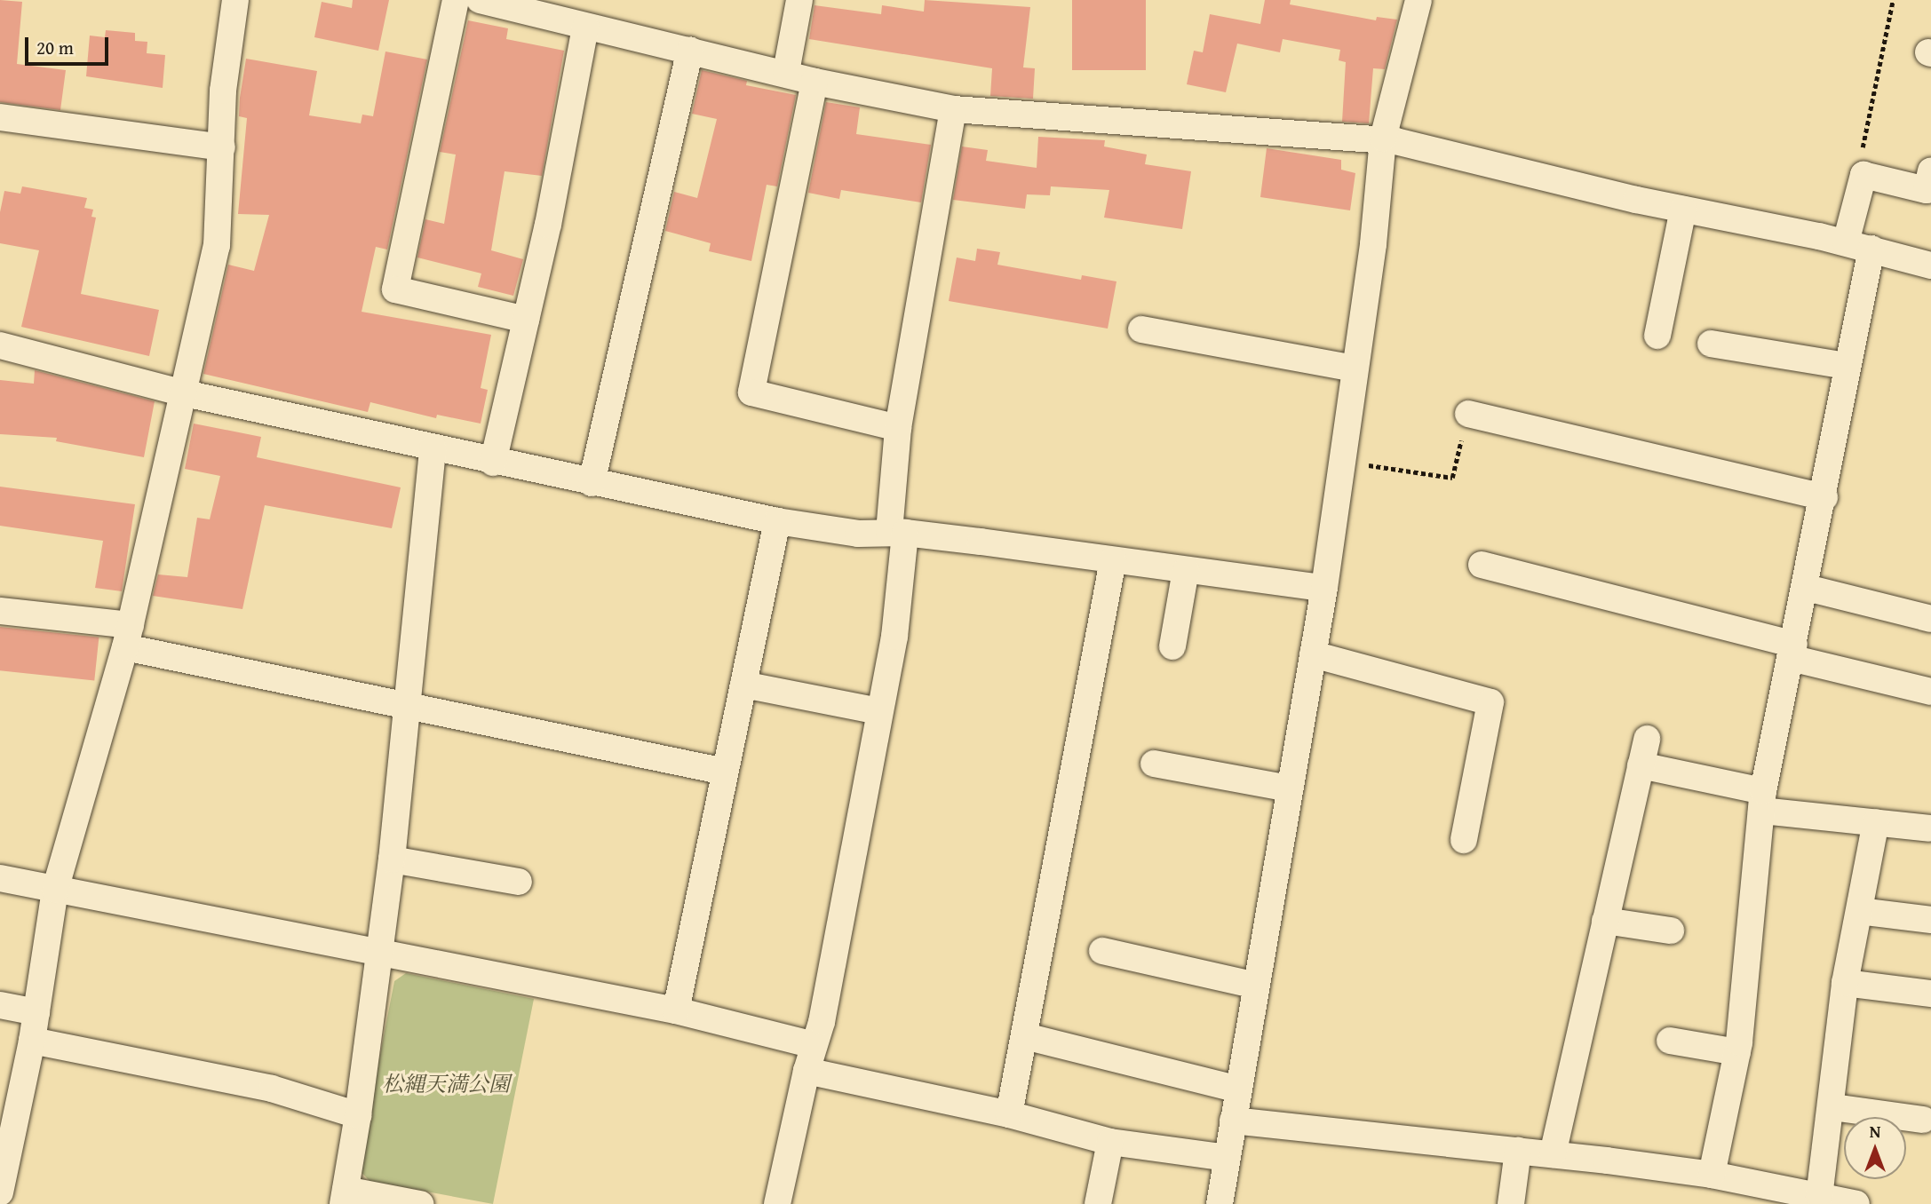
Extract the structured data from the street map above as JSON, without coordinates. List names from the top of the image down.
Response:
{
  "parks": ["松縄天満公園"],
  "scale_bar": "20 m",
  "north": "top"
}
